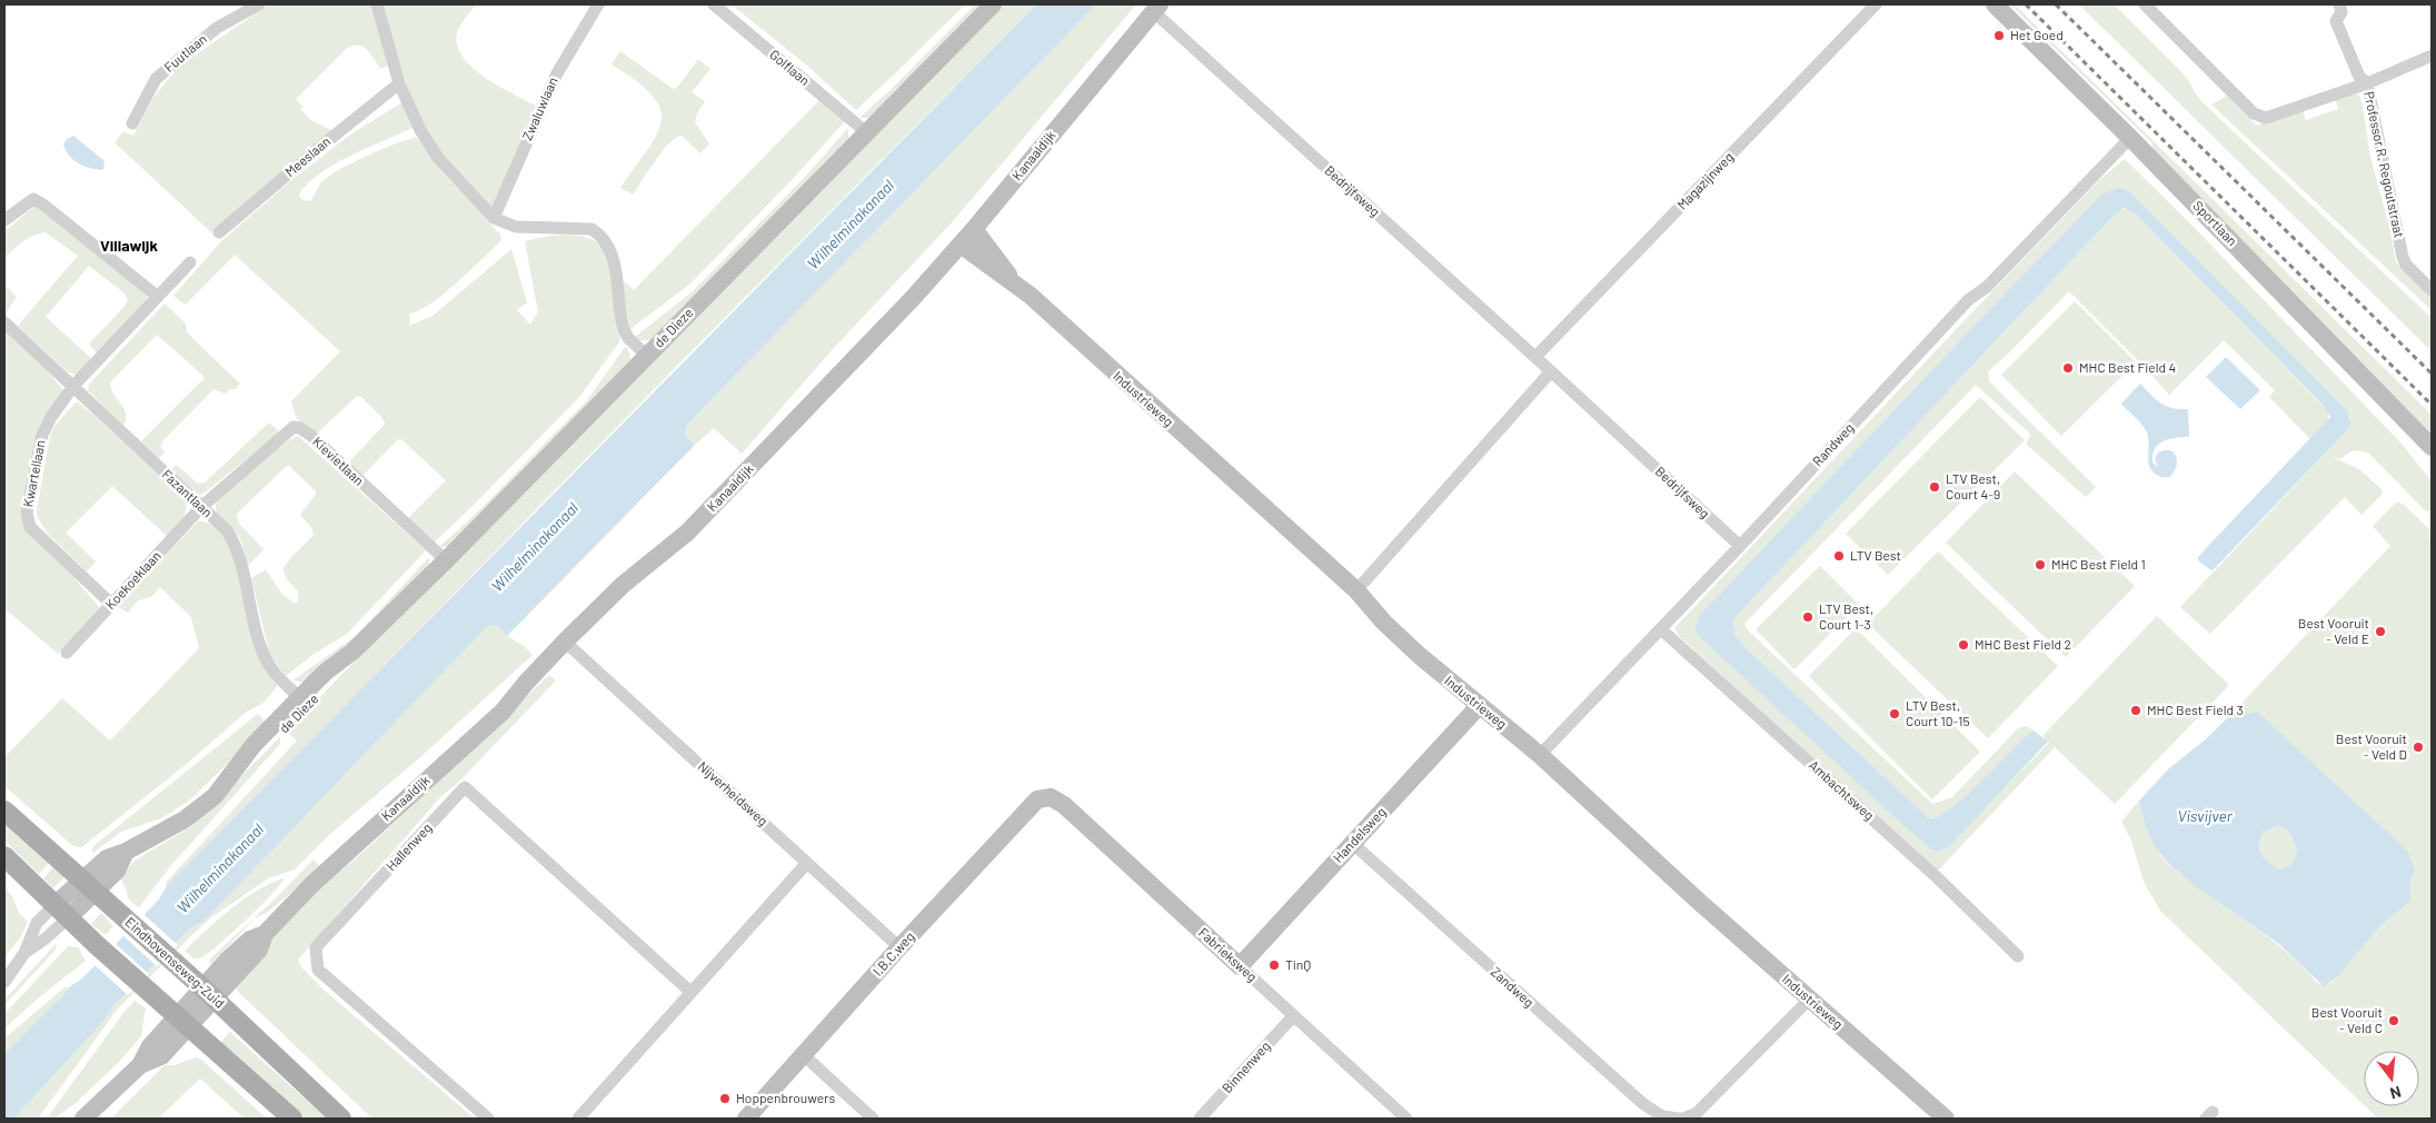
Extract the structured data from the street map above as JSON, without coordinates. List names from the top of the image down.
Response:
{
  "streets": {
    "main road": ["Eindhovenseweg-Zuid"],
    "street": [
      "Fuutlaan",
      "Golflaan",
      "Zwaluwlaan",
      "Kanaaldijk",
      "Meeslaan",
      "Professor R. Regoutstraat",
      "Magazijnweg",
      "Bedrijfsweg",
      "Sportlaan",
      "de Dieze",
      "Industrieweg",
      "Randweg",
      "Kievietlaan",
      "Kwartellaan",
      "Fazantlaan",
      "Koekoeklaan",
      "Ambachtsweg",
      "Nijverheidsweg",
      "Handelsweg",
      "Hallenweg",
      "I.B.C.weg",
      "Fabrieksweg",
      "Zandweg",
      "Binnenweg"
    ]
  },
  "crossings": [
    ["Golflaan", "de Dieze"],
    ["Kanaaldijk", "Bedrijfsweg"],
    ["Kanaaldijk", "Industrieweg"],
    ["Kanaaldijk", "Nijverheidsweg"],
    ["Kanaaldijk", "Eindhovenseweg-Zuid"],
    ["Magazijnweg", "Bedrijfsweg"],
    ["Bedrijfsweg", "Randweg"],
    ["Sportlaan", "Randweg"],
    ["de Dieze", "Kievietlaan"],
    ["de Dieze", "Fazantlaan"],
    ["de Dieze", "Eindhovenseweg-Zuid"],
    ["Industrieweg", "Randweg"],
    ["Industrieweg", "Handelsweg"],
    ["Randweg", "Ambachtsweg"],
    ["Kievietlaan", "Fazantlaan"],
    ["Kievietlaan", "Koekoeklaan"],
    ["Kwartellaan", "Fazantlaan"],
    ["Kwartellaan", "Koekoeklaan"],
    ["Fazantlaan", "Koekoeklaan"],
    ["Nijverheidsweg", "I.B.C.weg"],
    ["Handelsweg", "Fabrieksweg"],
    ["Handelsweg", "Zandweg"],
    ["I.B.C.weg", "Fabrieksweg"],
    ["Fabrieksweg", "Binnenweg"]
  ],
  "districts": ["Villawijk"],
  "water": ["Wilhelminakanaal", "Visvijver"],
  "places": [
    "Het Goed",
    "MHC Best Field 4",
    "LTV Best, Court 4-9",
    "LTV Best",
    "MHC Best Field 1",
    "LTV Best, Court 1-3",
    "Best Vooruit - Veld E",
    "MHC Best Field 2",
    "MHC Best Field 3",
    "LTV Best, Court 10-15",
    "Best Vooruit - Veld D",
    "TinQ",
    "Best Vooruit - Veld C",
    "Hoppenbrouwers"
  ],
  "north": "bottom"
}
